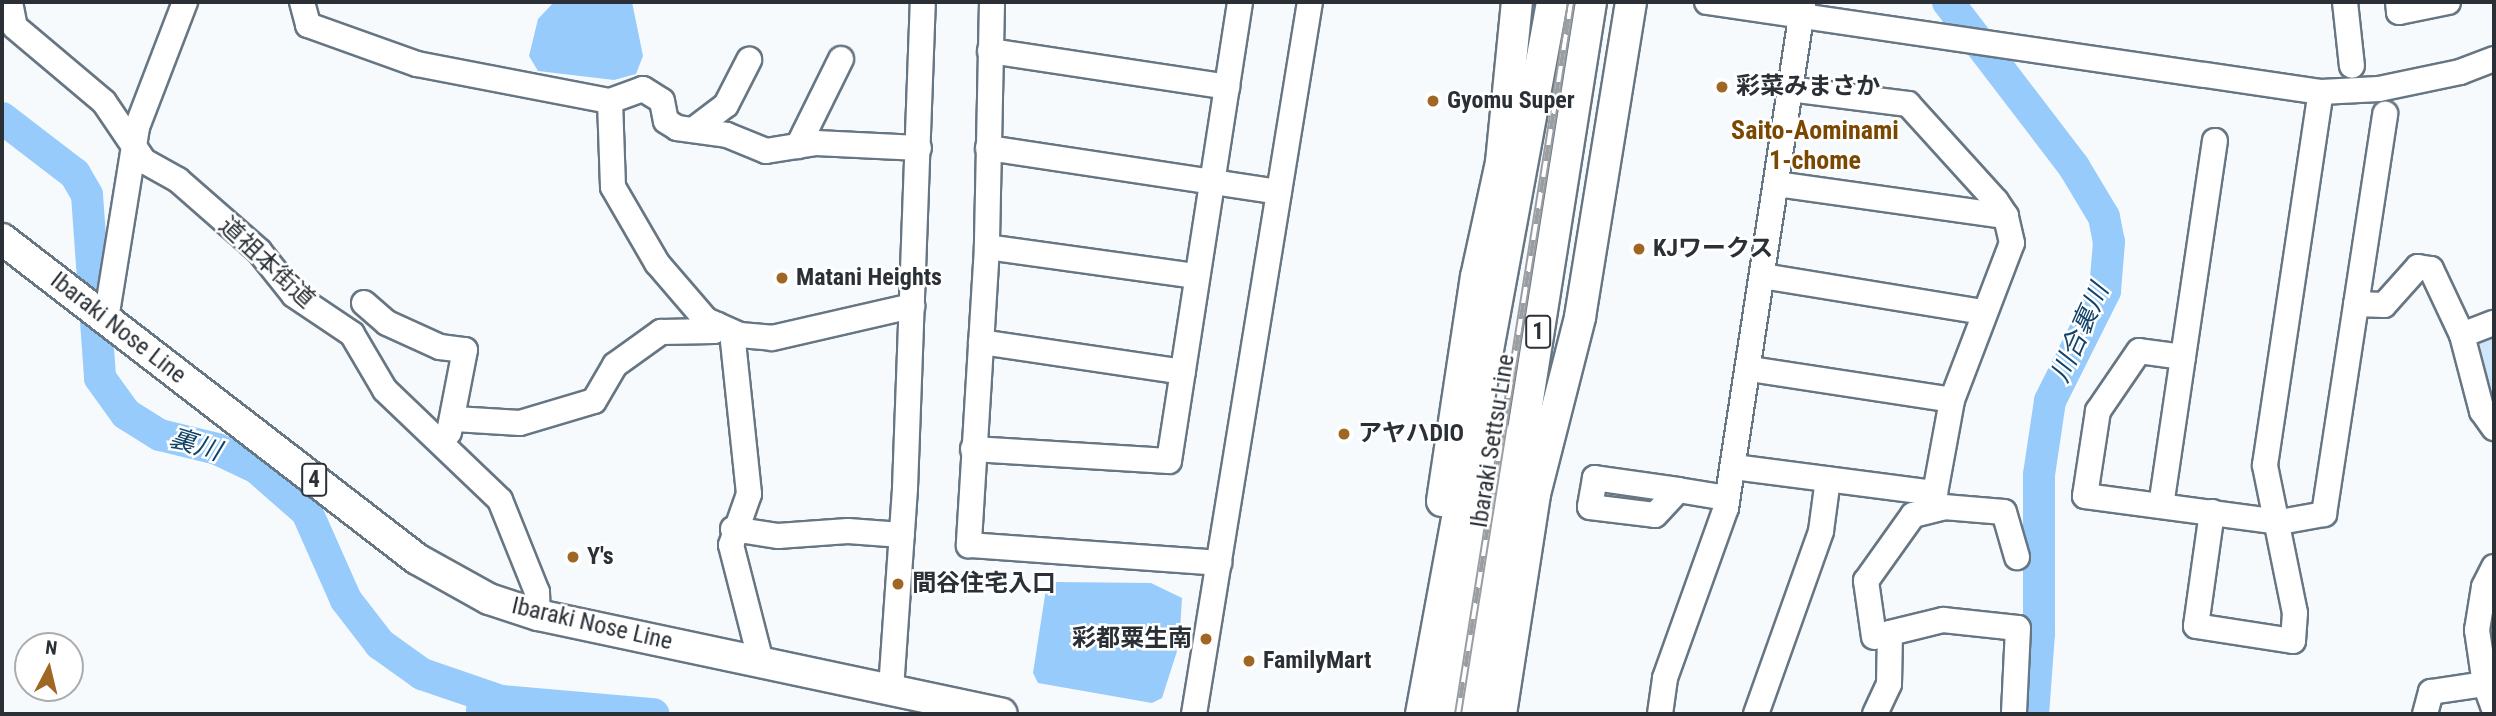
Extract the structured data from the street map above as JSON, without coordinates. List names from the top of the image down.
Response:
{
  "streets": {
    "main road": [
      "Ibaraki Nose Line",
      "1",
      "Ibaraki Settsu Line",
      "4"
    ],
    "street": ["道祖本街道"]
  },
  "crossings": [
    ["道祖本街道", "Ibaraki Nose Line"]
  ],
  "districts": ["Saito-Aominami 1-chome"],
  "water": ["川合裏川", "裏川"],
  "places": [
    "彩菜みまさか",
    "Gyomu Super",
    "KJワークス",
    "Matani Heights",
    "アヤハDIO",
    "Y's",
    "間谷住宅入口",
    "彩都粟生南",
    "FamilyMart"
  ],
  "north": "top"
}
